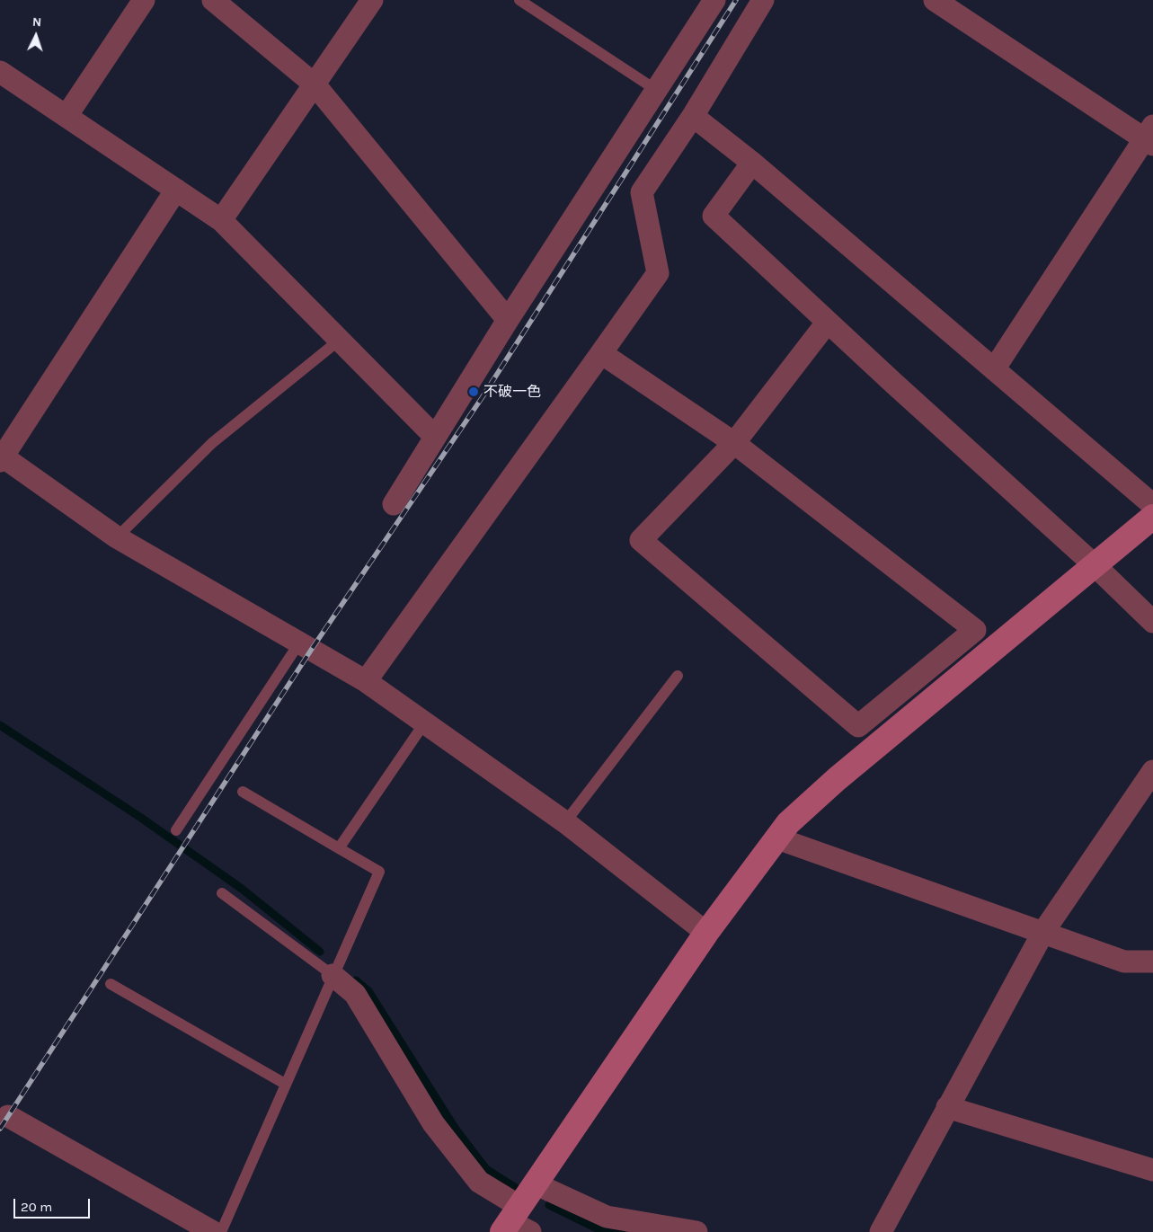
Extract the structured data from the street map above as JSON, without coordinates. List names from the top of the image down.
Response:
{
  "places": ["不破一色"],
  "scale_bar": "20 m",
  "north": "top"
}
